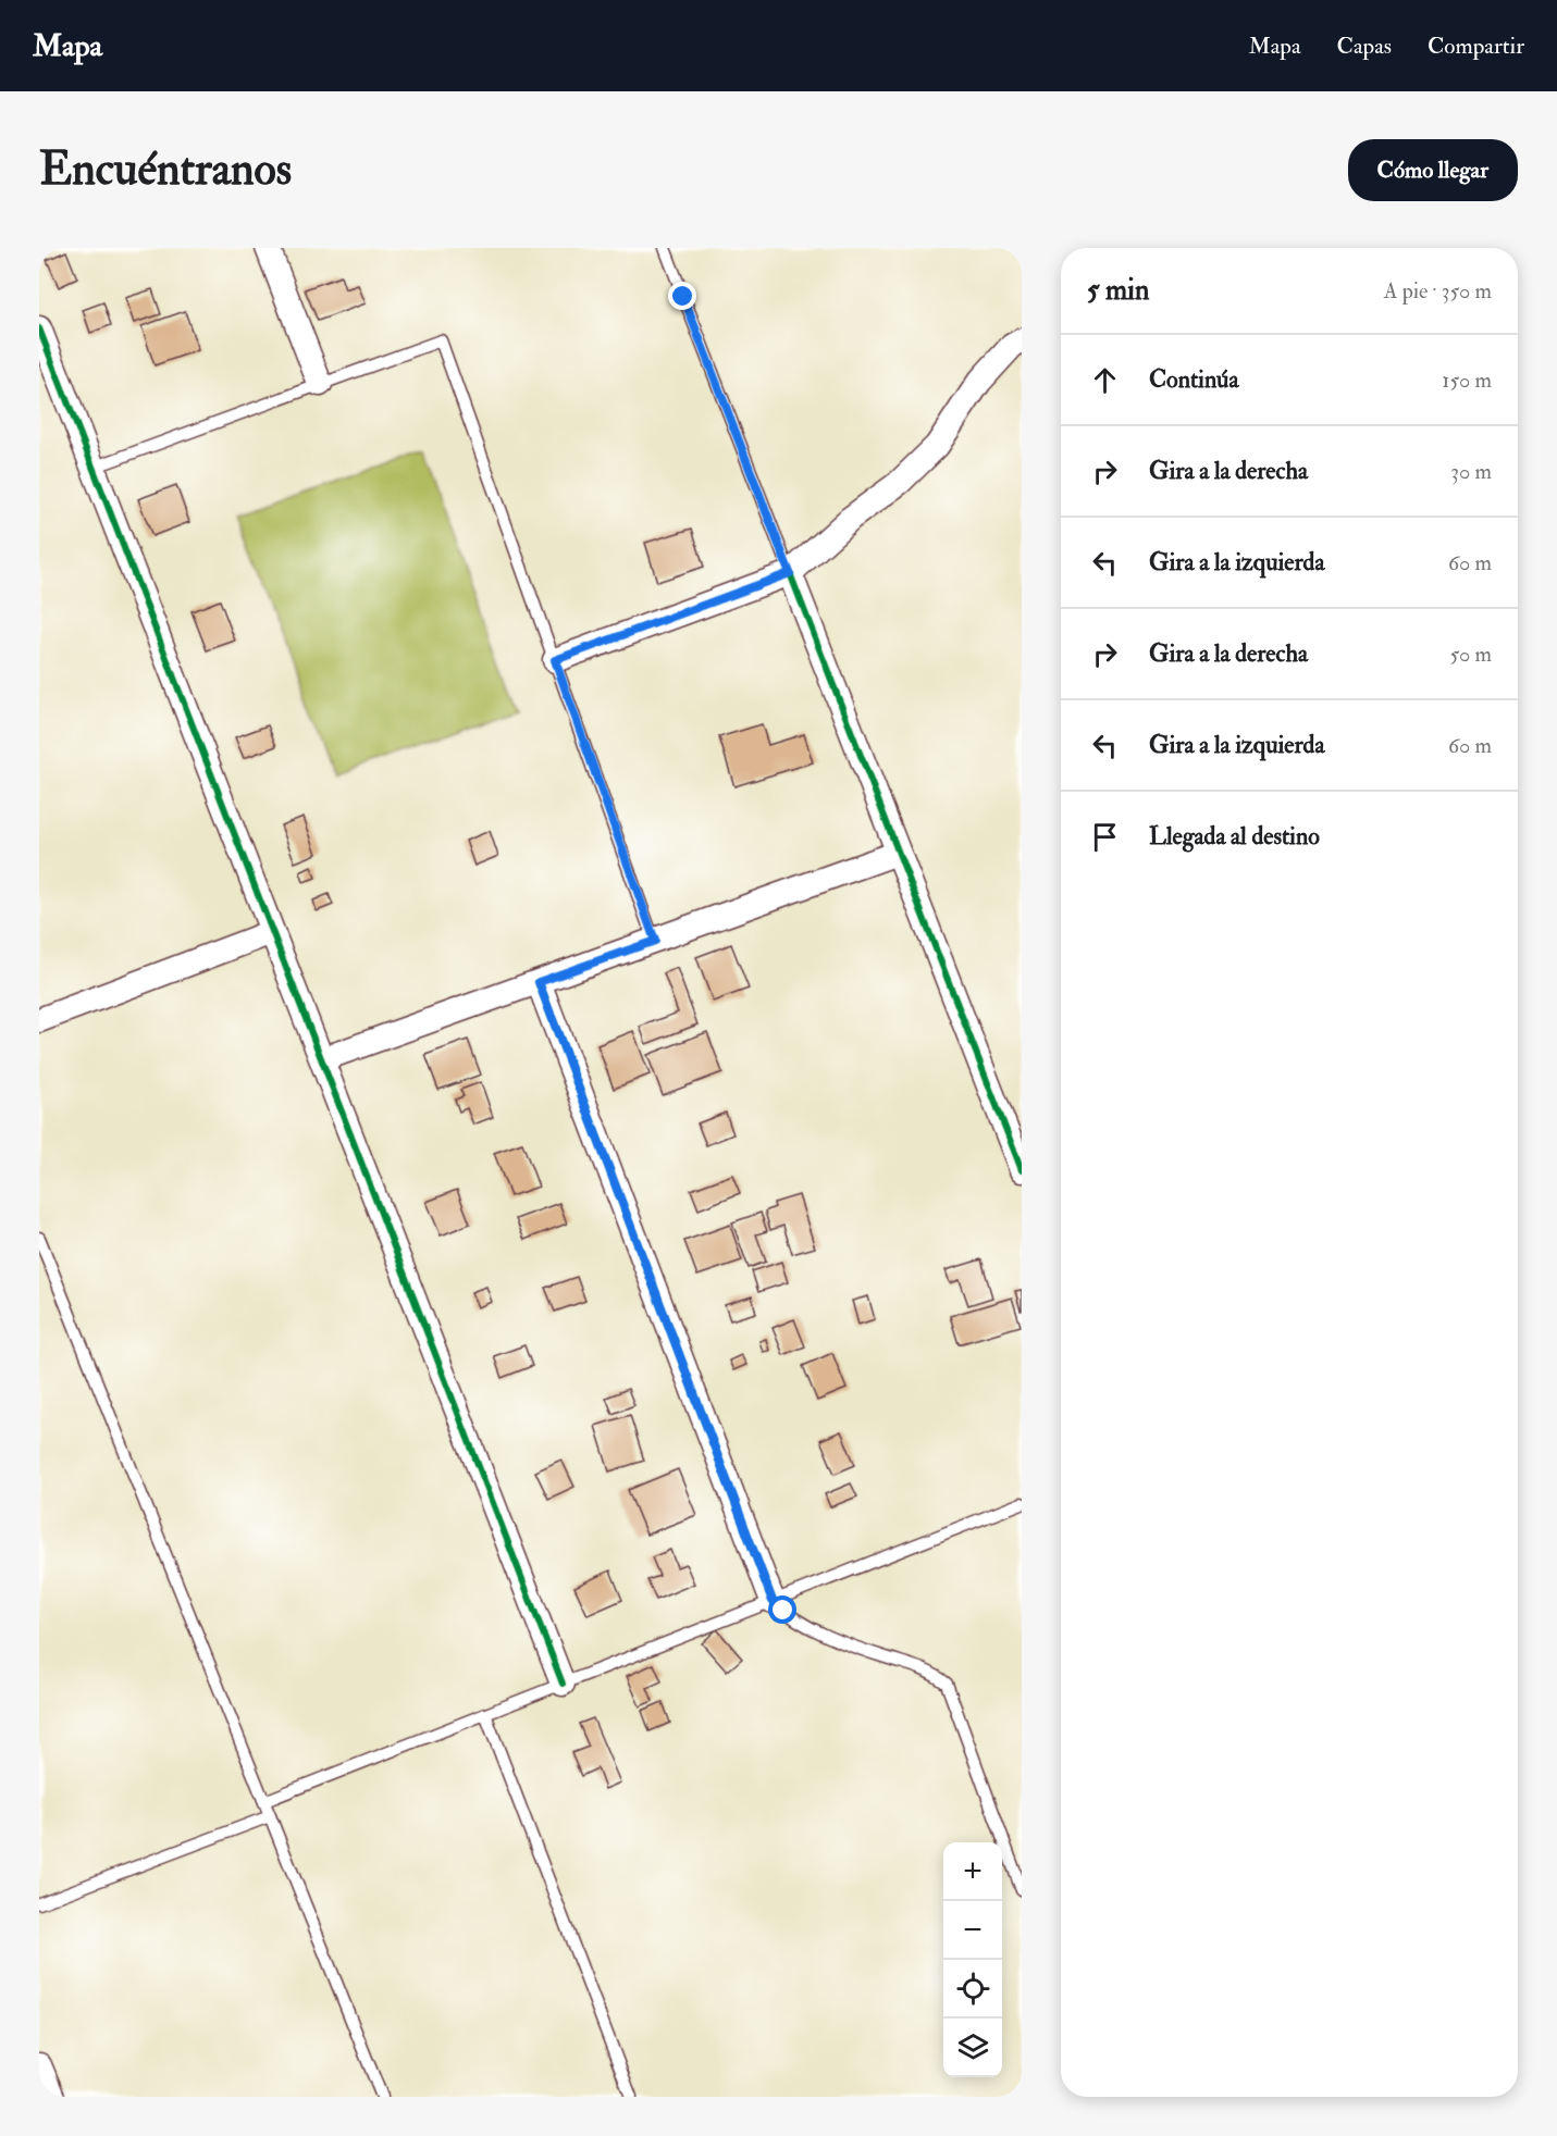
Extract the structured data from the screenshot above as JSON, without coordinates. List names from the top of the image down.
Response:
{
  "page": {
    "header": "Mapa",
    "nav": ["Mapa", "Capas", "Compartir"],
    "buttons": "Cómo llegar",
    "title": "Encuéntranos",
    "heading": ["5 min", "A pie · 350 m"],
    "list": [
      ["Continúa", "150 m"],
      ["Gira a la derecha", "30 m"],
      ["Gira a la izquierda", "60 m"],
      ["Gira a la derecha", "50 m"],
      ["Gira a la izquierda", "60 m"],
      "Llegada al destino"
    ],
    "map_buttons": ["+", "−"]
  }
}
